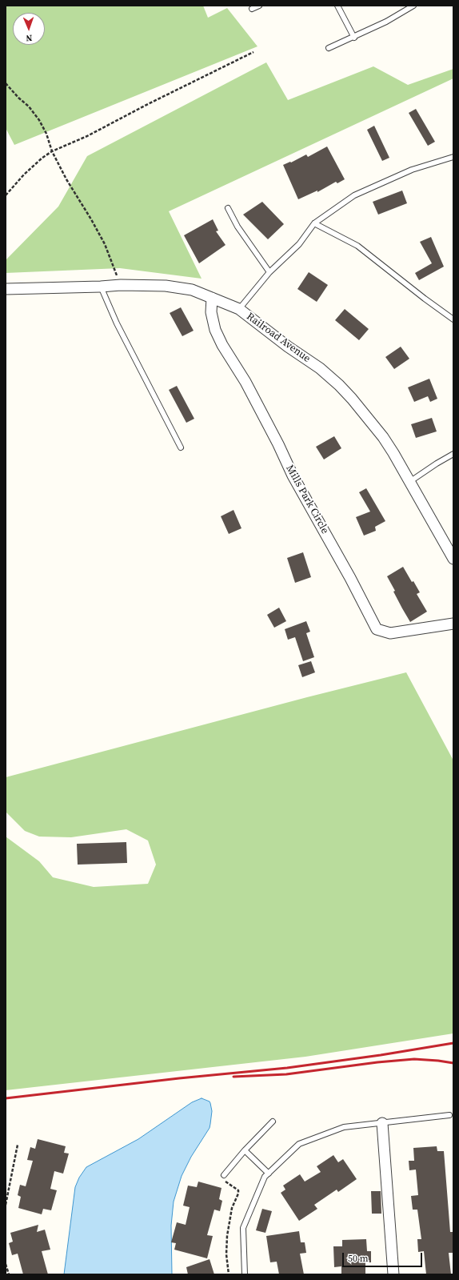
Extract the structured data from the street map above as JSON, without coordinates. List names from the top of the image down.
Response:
{
  "streets": {
    "street": ["Railroad Avenue", "Mills Park Circle"]
  },
  "crossings": [
    ["Railroad Avenue", "Mills Park Circle"]
  ],
  "scale_bar": "50 m",
  "north": "bottom"
}
